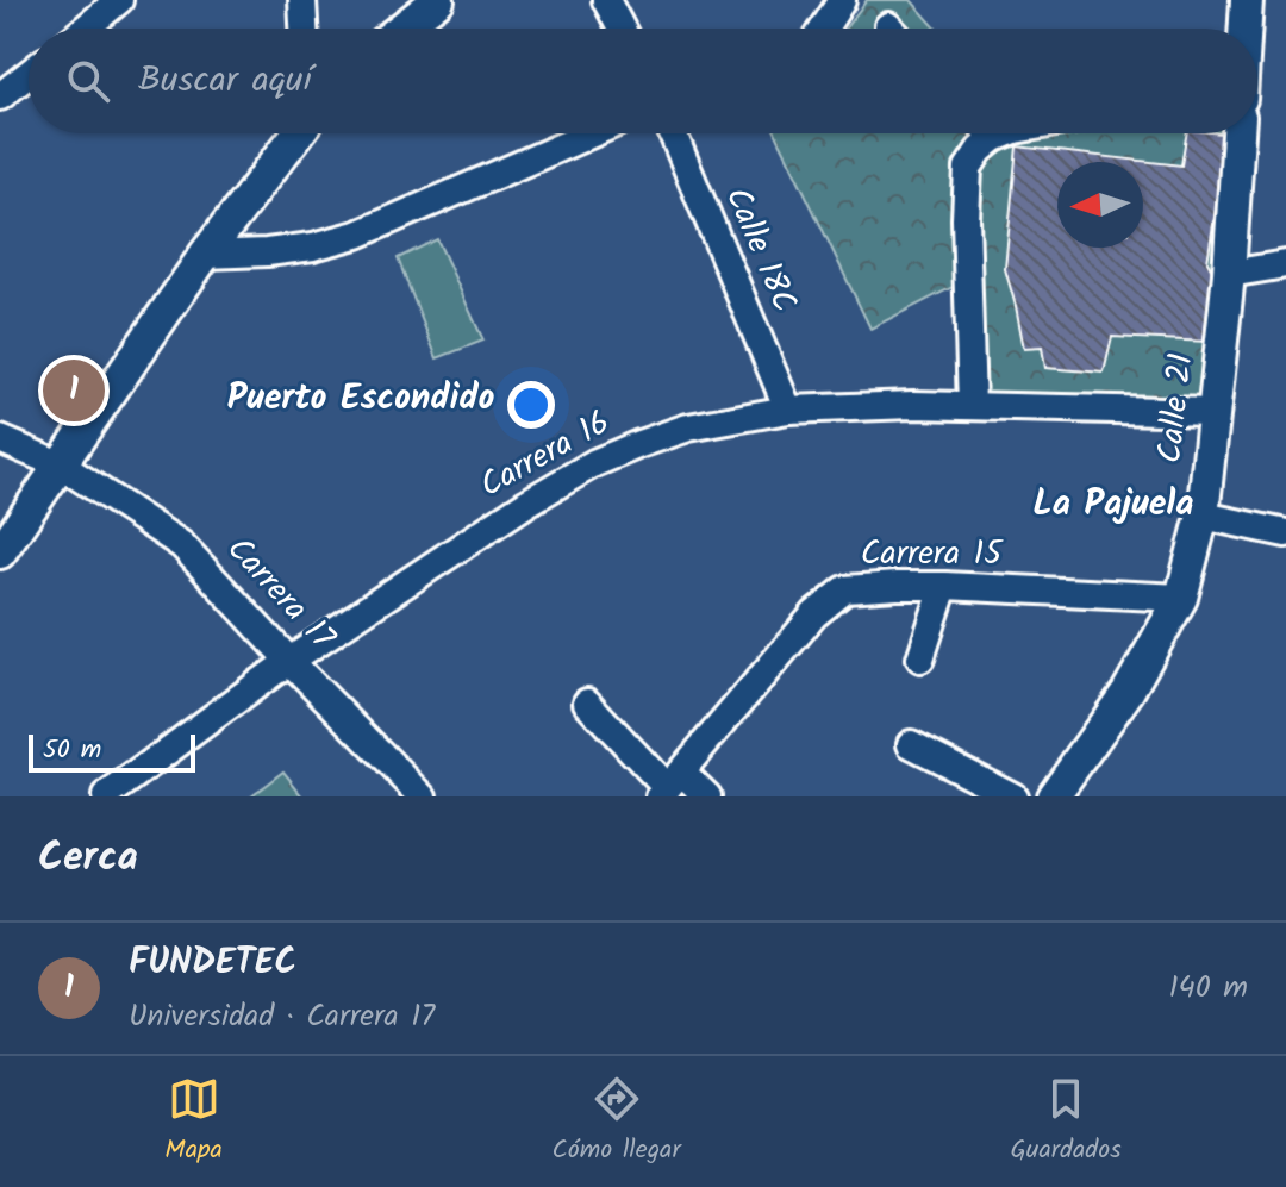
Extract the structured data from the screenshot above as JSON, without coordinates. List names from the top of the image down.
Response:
{
  "streets": {
    "main road": ["Calle 21"],
    "street": [
      "Calle 18C",
      "Carrera 16",
      "Carrera 15",
      "Carrera 17"
    ]
  },
  "crossings": [
    ["Calle 18C", "Carrera 16"],
    ["Calle 21", "Carrera 16"],
    ["Calle 21", "Carrera 15"],
    ["Carrera 16", "Carrera 17"]
  ],
  "districts": ["Puerto Escondido", "La Pajuela"],
  "scale_bar": "50 m",
  "north": "left",
  "page": {
    "search": "Buscar aquí",
    "pins": "1",
    "scale": "50 m",
    "heading": "Cerca",
    "list": [
      {
        "mark": "1",
        "name": "FUNDETEC",
        "note": "Universidad · Carrera 17",
        "value": "140 m"
      }
    ],
    "nav": ["Mapa", "Cómo llegar", "Guardados"]
  }
}
